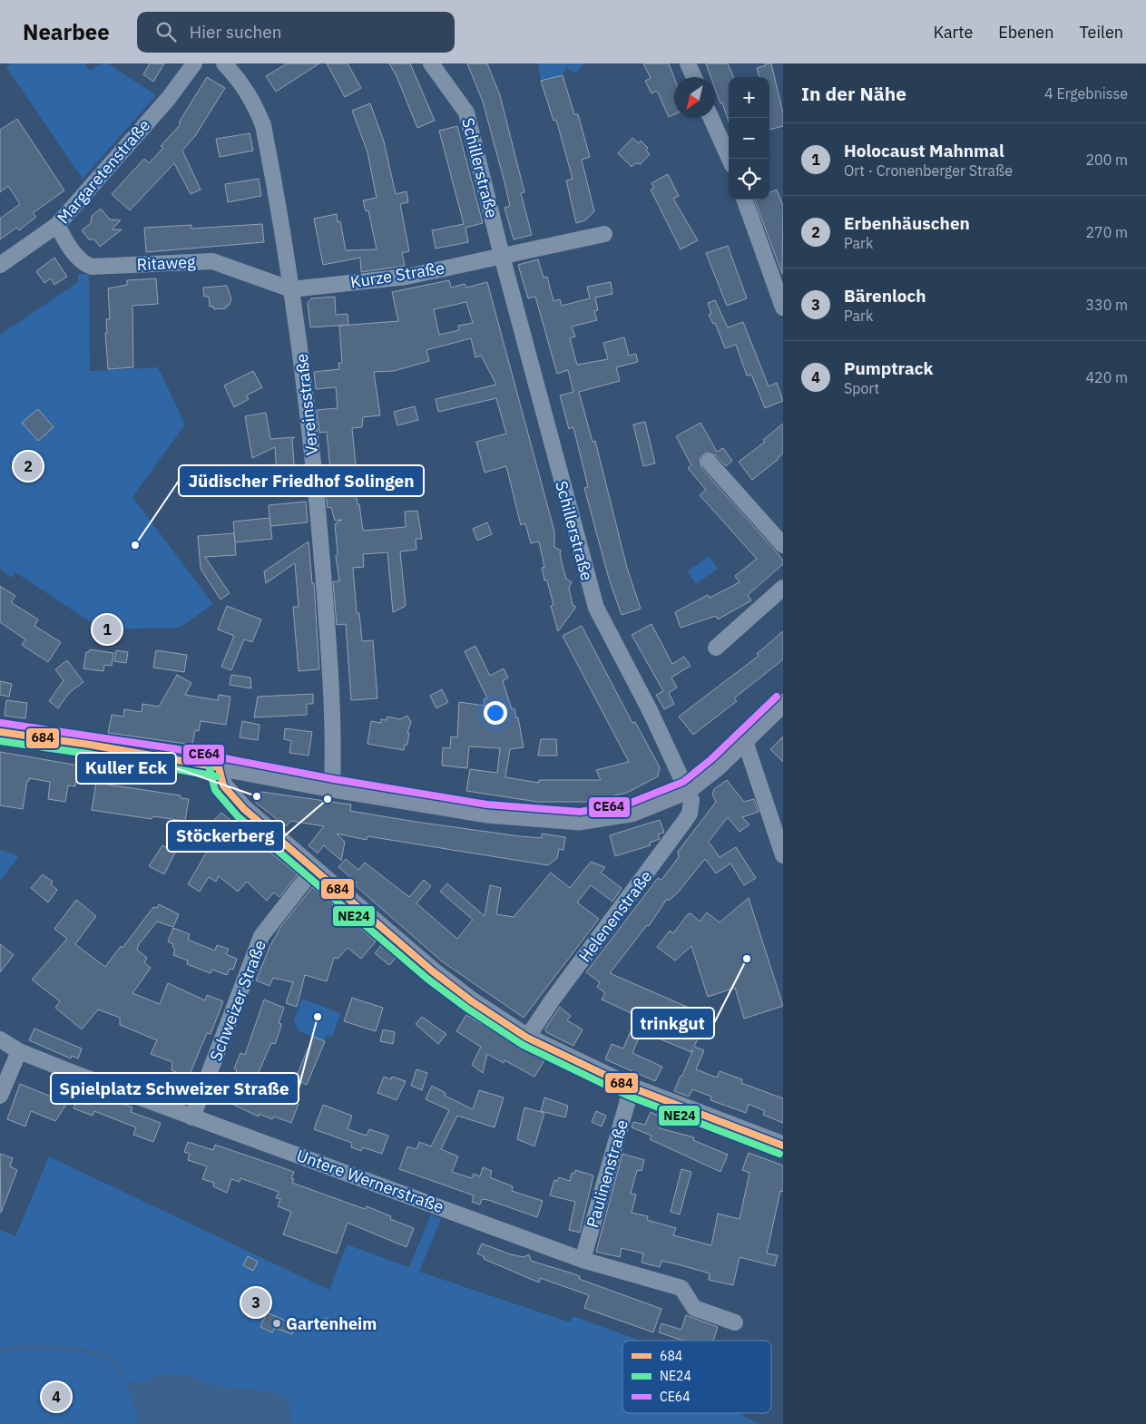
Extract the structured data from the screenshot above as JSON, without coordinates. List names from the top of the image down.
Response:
{
  "streets": {
    "street": [
      "Schillerstraße",
      "Margaretenstraße",
      "Ritaweg",
      "Kurze Straße",
      "Vereinsstraße",
      "Helenenstraße",
      "Schweizer Straße",
      "Paulinenstraße",
      "Untere Wernerstraße"
    ]
  },
  "crossings": [
    ["Schillerstraße", "Kurze Straße"],
    ["Schillerstraße", "Helenenstraße"],
    ["Margaretenstraße", "Ritaweg"],
    ["Ritaweg", "Kurze Straße"],
    ["Ritaweg", "Vereinsstraße"],
    ["Kurze Straße", "Vereinsstraße"],
    ["Schweizer Straße", "Untere Wernerstraße"],
    ["Paulinenstraße", "Untere Wernerstraße"]
  ],
  "places": [
    "Jüdischer Friedhof Solingen",
    "Kuller Eck",
    "Stöckerberg",
    "trinkgut",
    "Spielplatz Schweizer Straße",
    "Gartenheim"
  ],
  "lines": ["transit line CE64", "transit line 684", "transit line NE24"],
  "legend": ["684", "NE24", "CE64"],
  "north": "bottom left",
  "page": {
    "header": "Nearbee",
    "search": "Hier suchen",
    "nav": ["Karte", "Ebenen", "Teilen"],
    "heading": ["In der Nähe", "4 Ergebnisse"],
    "map_buttons": ["+", "−"],
    "list": [
      {
        "mark": "1",
        "name": "Holocaust Mahnmal",
        "note": "Ort · Cronenberger Straße",
        "value": "200 m"
      },
      {
        "mark": "2",
        "name": "Erbenhäuschen",
        "note": "Park",
        "value": "270 m"
      },
      {
        "mark": "3",
        "name": "Bärenloch",
        "note": "Park",
        "value": "330 m"
      },
      {
        "mark": "4",
        "name": "Pumptrack",
        "note": "Sport",
        "value": "420 m"
      }
    ],
    "pins": [
      "2",
      "1",
      "3",
      "4"
    ]
  }
}
